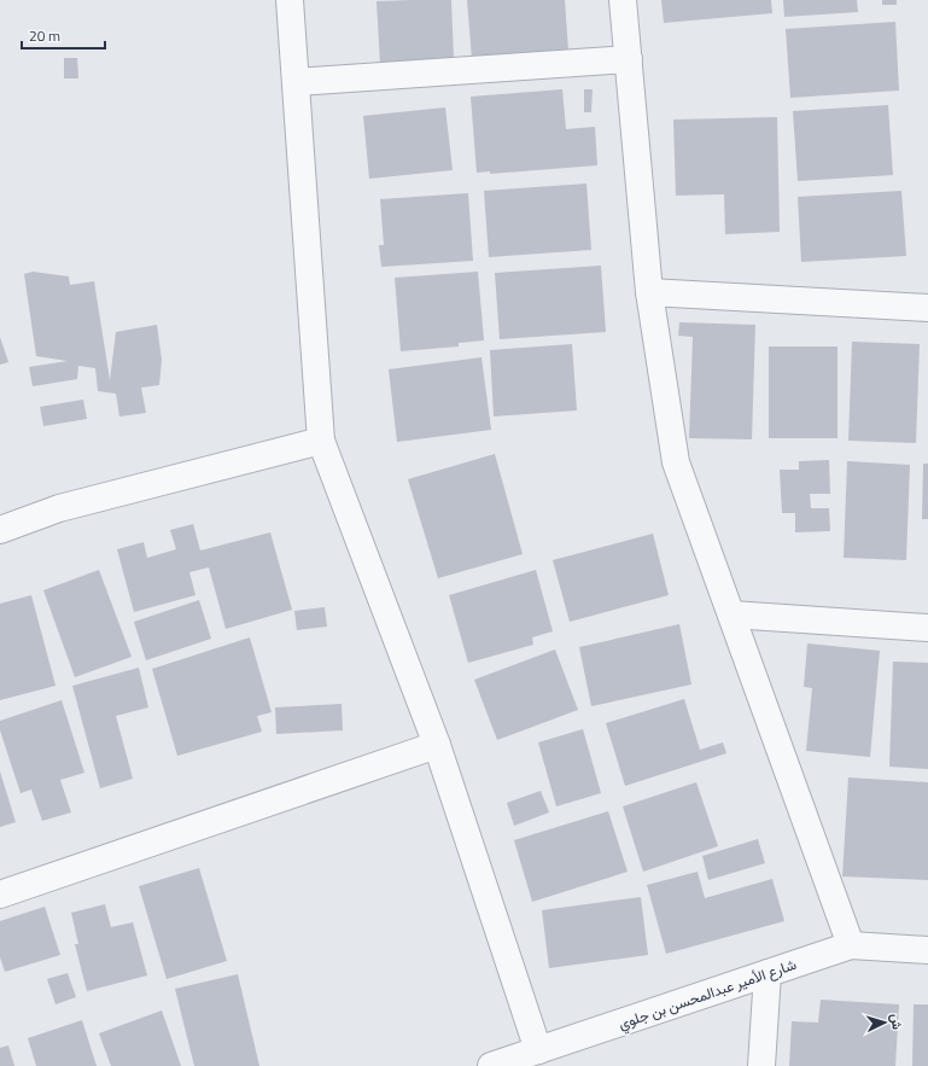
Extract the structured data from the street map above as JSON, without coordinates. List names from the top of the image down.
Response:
{
  "streets": {
    "street": ["شارع الأمير عبدالمحسن بن جلوي"]
  },
  "scale_bar": "20 m",
  "north": "right"
}
